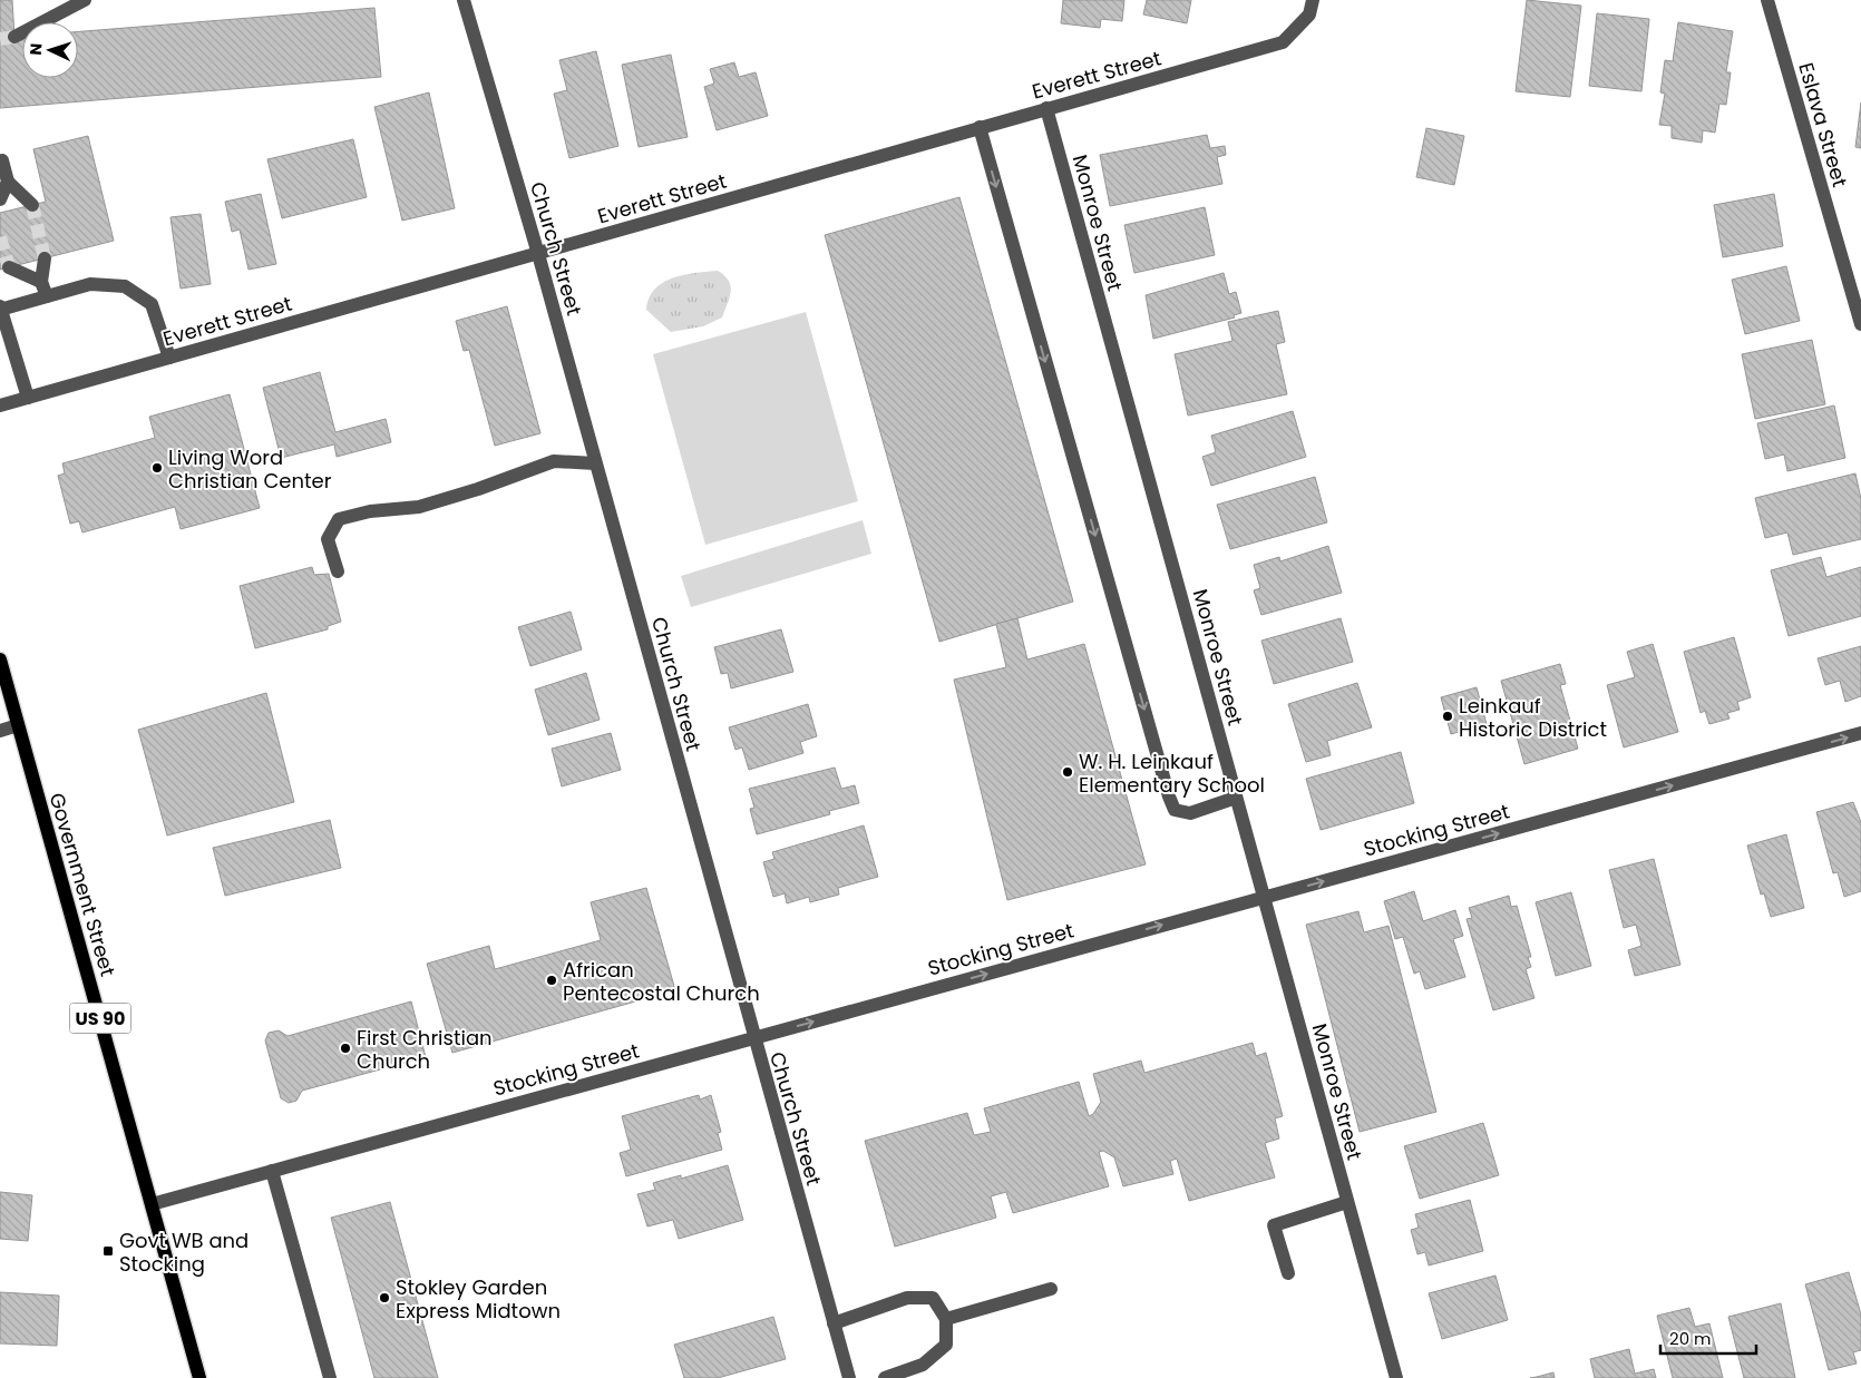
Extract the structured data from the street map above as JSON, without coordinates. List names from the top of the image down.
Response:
{
  "streets": {
    "main road": ["Government Street", "US 90"],
    "street": [
      "Everett Street",
      "Eslava Street",
      "Monroe Street",
      "Church Street",
      "Stocking Street"
    ]
  },
  "crossings": [
    ["Everett Street", "Monroe Street"],
    ["Everett Street", "Church Street"],
    ["Monroe Street", "Stocking Street"],
    ["Church Street", "Stocking Street"],
    ["Stocking Street", "Government Street"]
  ],
  "one_way": ["Stocking Street"],
  "places": {
    "other": [
      "Living Word Christian Center",
      "Leinkauf Historic District",
      "W. H. Leinkauf Elementary School",
      "African Pentecostal Church",
      "First Christian Church",
      "Stokley Garden Express Midtown"
    ],
    "transit": ["Govt WB and Stocking"]
  },
  "scale_bar": "20 m",
  "north": "left"
}
